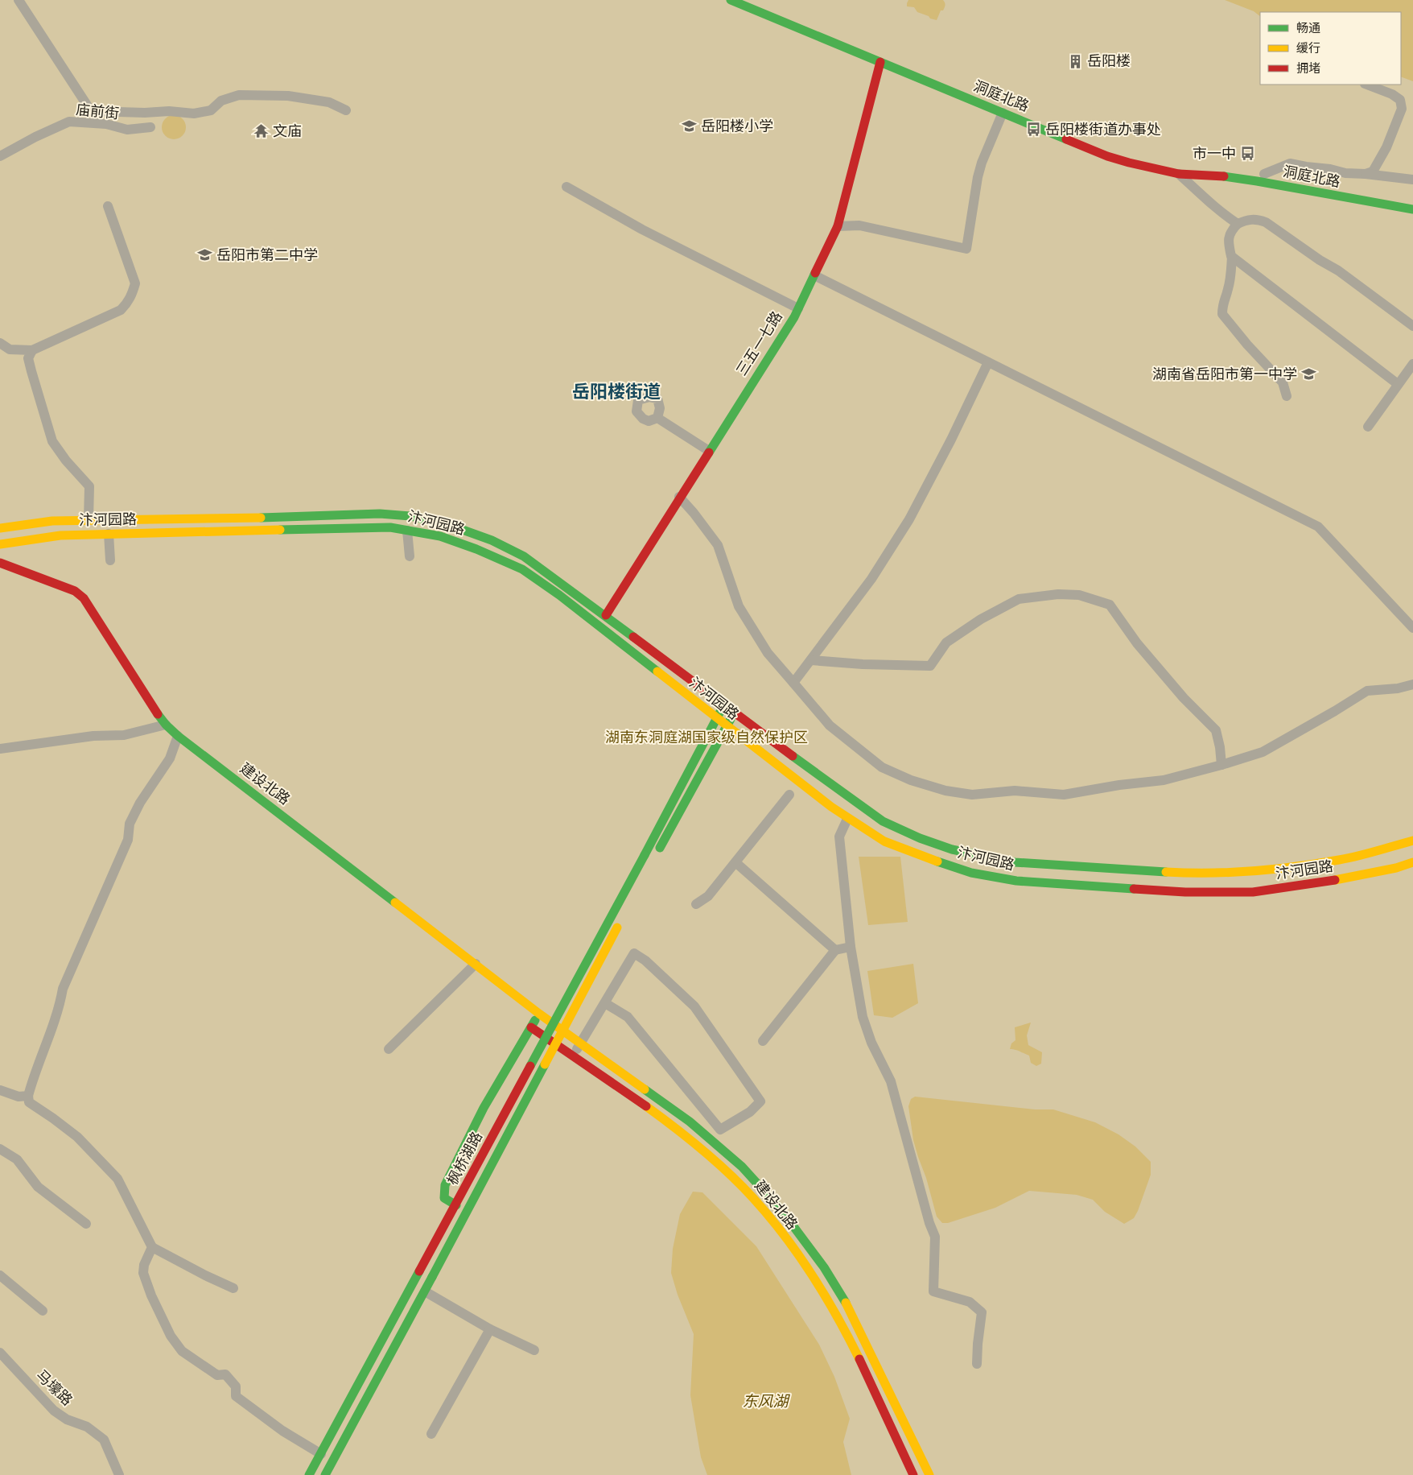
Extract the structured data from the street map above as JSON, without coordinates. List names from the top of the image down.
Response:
{
  "streets": {
    "main road": [
      "洞庭北路",
      "三五一七路",
      "汴河园路",
      "建设北路",
      "枫桥湖路"
    ],
    "street": ["庙前街", "马壕路"]
  },
  "crossings": [
    ["洞庭北路", "三五一七路"],
    ["三五一七路", "汴河园路"],
    ["汴河园路", "枫桥湖路"]
  ],
  "districts": ["岳阳楼街道"],
  "water": ["东风湖"],
  "parks": ["湖南东洞庭湖国家级自然保护区"],
  "places": {
    "building": ["岳阳楼"],
    "school or university": ["岳阳楼小学", "岳阳市第二中学", "湖南省岳阳市第一中学"],
    "bus stop": ["岳阳楼街道办事处", "市一中"],
    "temple": ["文庙"]
  },
  "legend": ["畅通", "缓行", "拥堵"]
}
